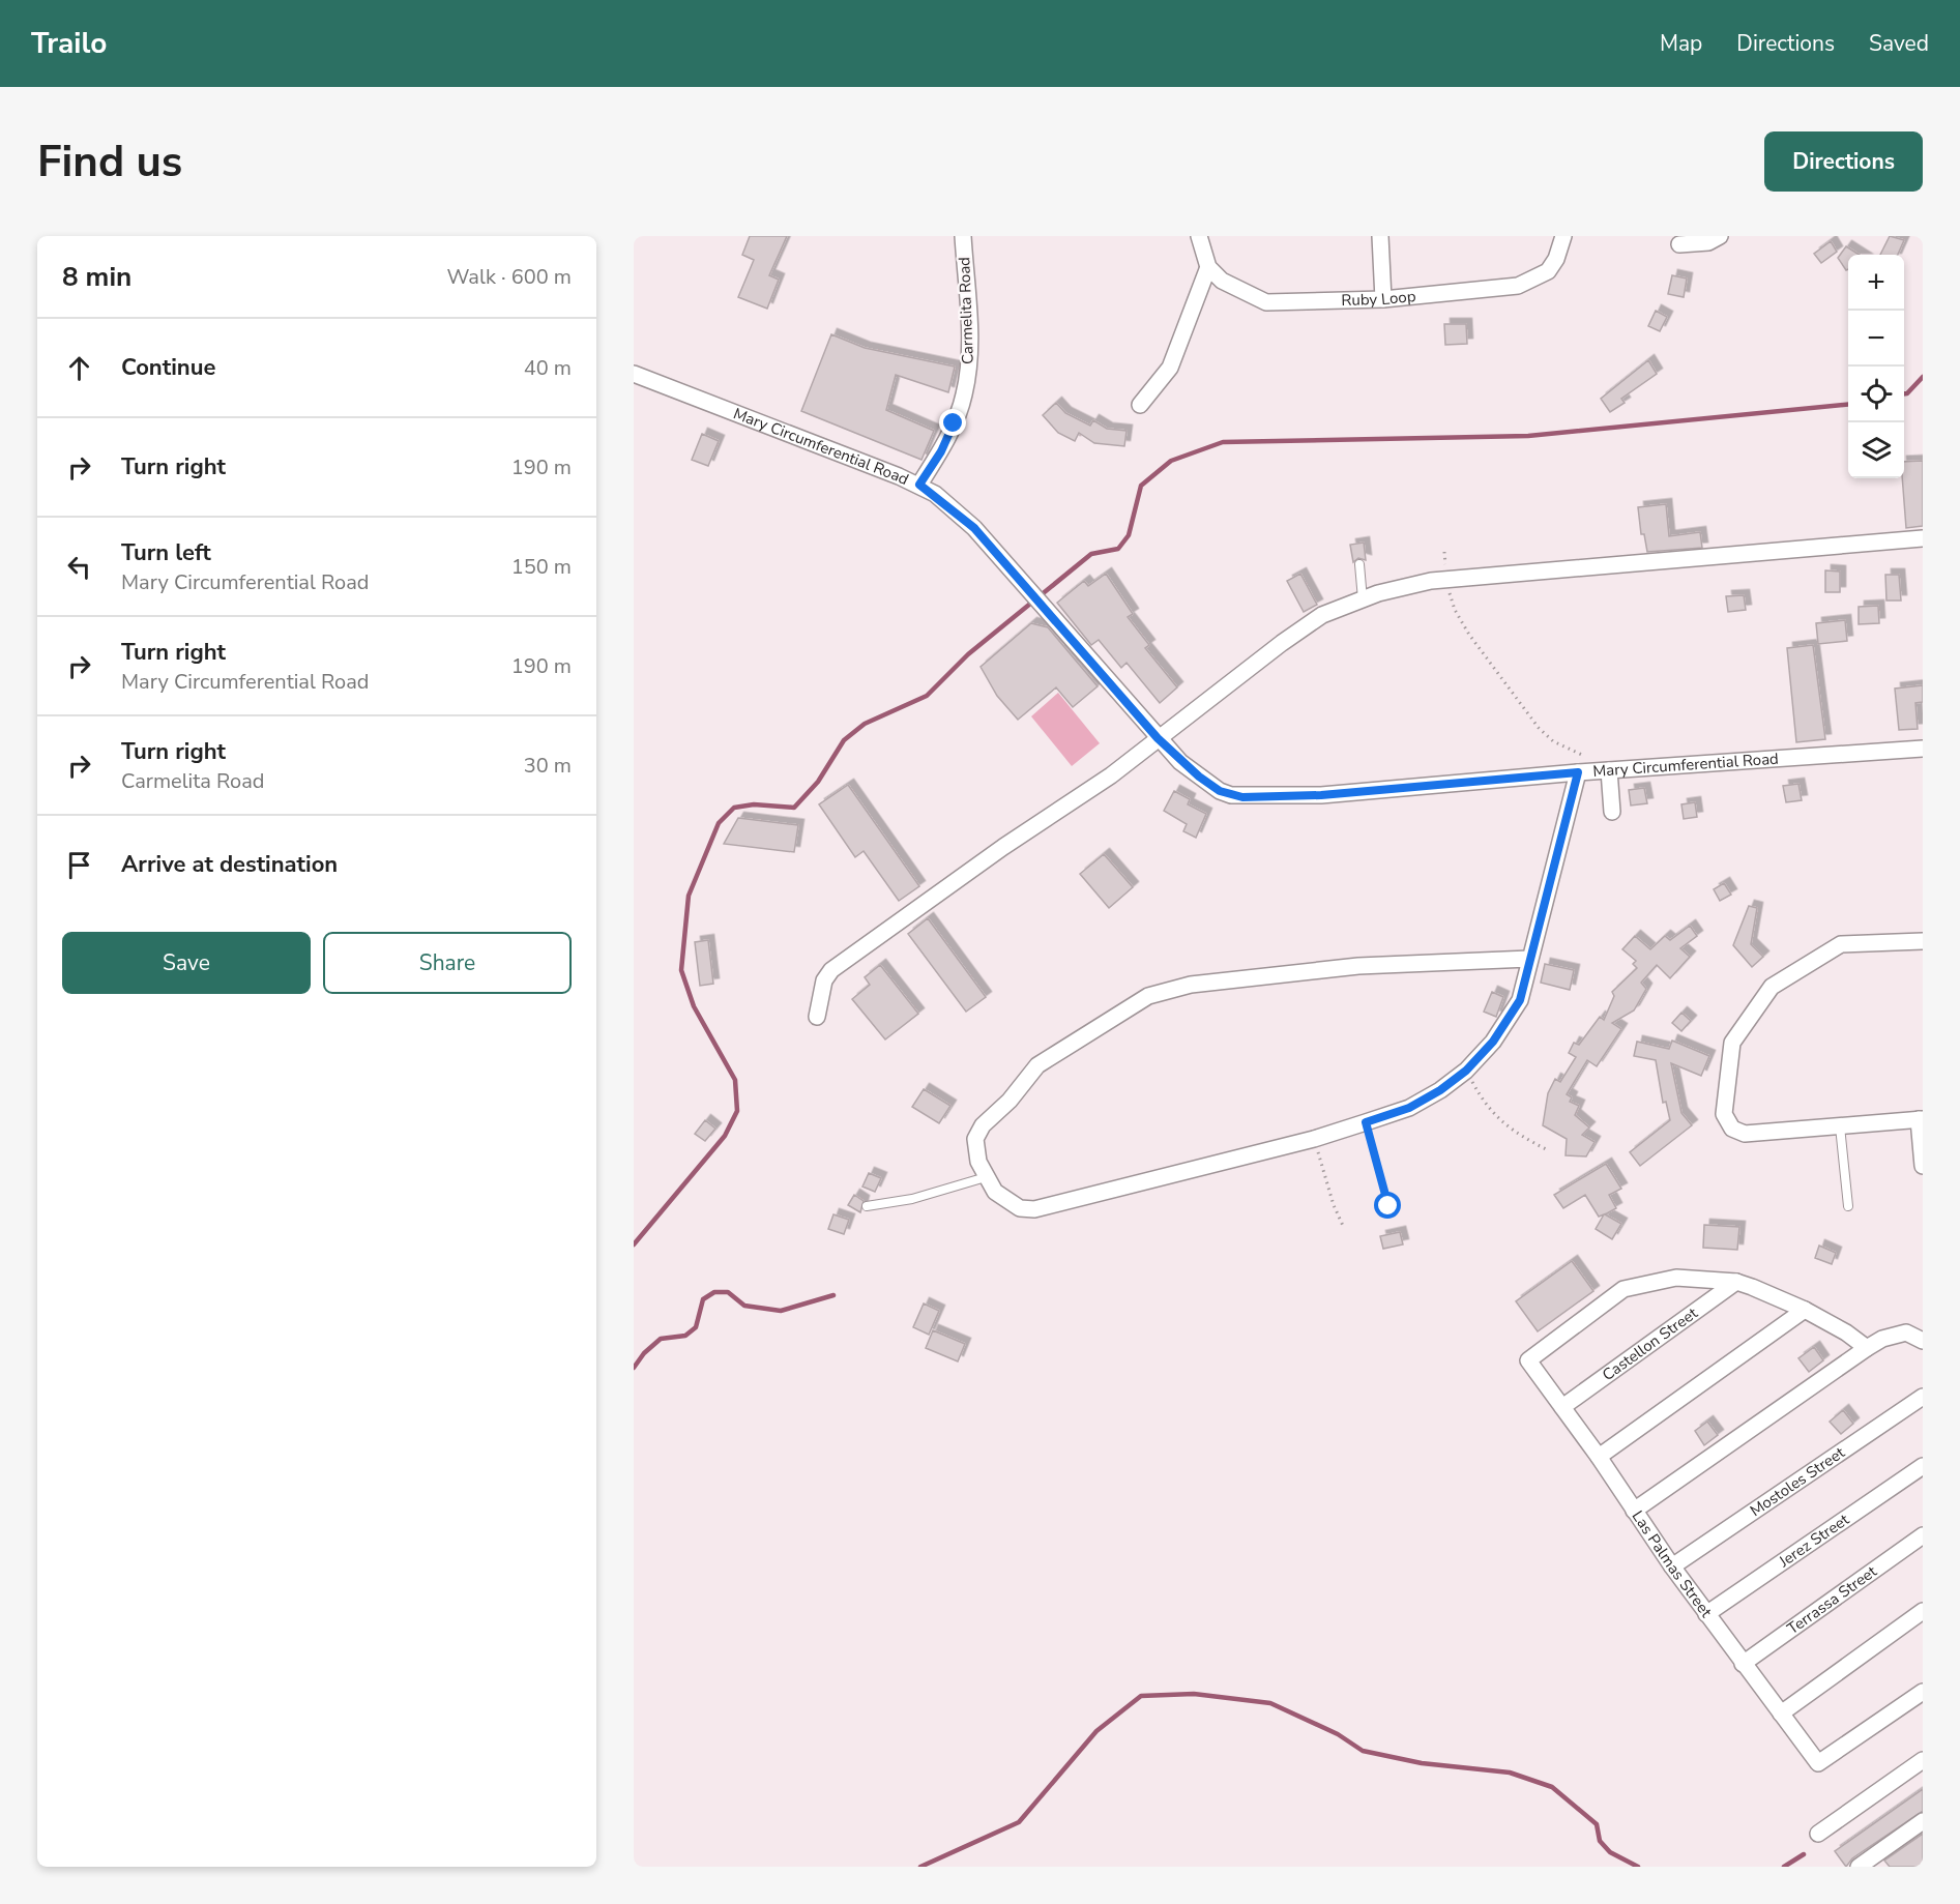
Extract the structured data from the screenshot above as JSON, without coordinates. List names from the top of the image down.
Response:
{
  "streets": {
    "street": [
      "Ruby Loop",
      "Carmelita Road",
      "Mary Circumferential Road",
      "Castellon Street",
      "Mostoles Street",
      "Jerez Street",
      "Las Palmas Street",
      "Terrassa Street"
    ]
  },
  "crossings": [
    ["Carmelita Road", "Mary Circumferential Road"],
    ["Castellon Street", "Las Palmas Street"],
    ["Mostoles Street", "Las Palmas Street"],
    ["Jerez Street", "Las Palmas Street"],
    ["Las Palmas Street", "Terrassa Street"]
  ],
  "page": {
    "header": "Trailo",
    "nav": ["Map", "Directions", "Saved"],
    "buttons": [
      "Directions",
      ["Save", "Share"]
    ],
    "title": "Find us",
    "heading": ["8 min", "Walk · 600 m"],
    "map_buttons": ["+", "−"],
    "list": [
      ["Continue", "40 m"],
      ["Turn right", "190 m"],
      ["Turn left", "Mary Circumferential Road", "150 m"],
      ["Turn right", "Mary Circumferential Road", "190 m"],
      ["Turn right", "Carmelita Road", "30 m"],
      "Arrive at destination"
    ]
  }
}
